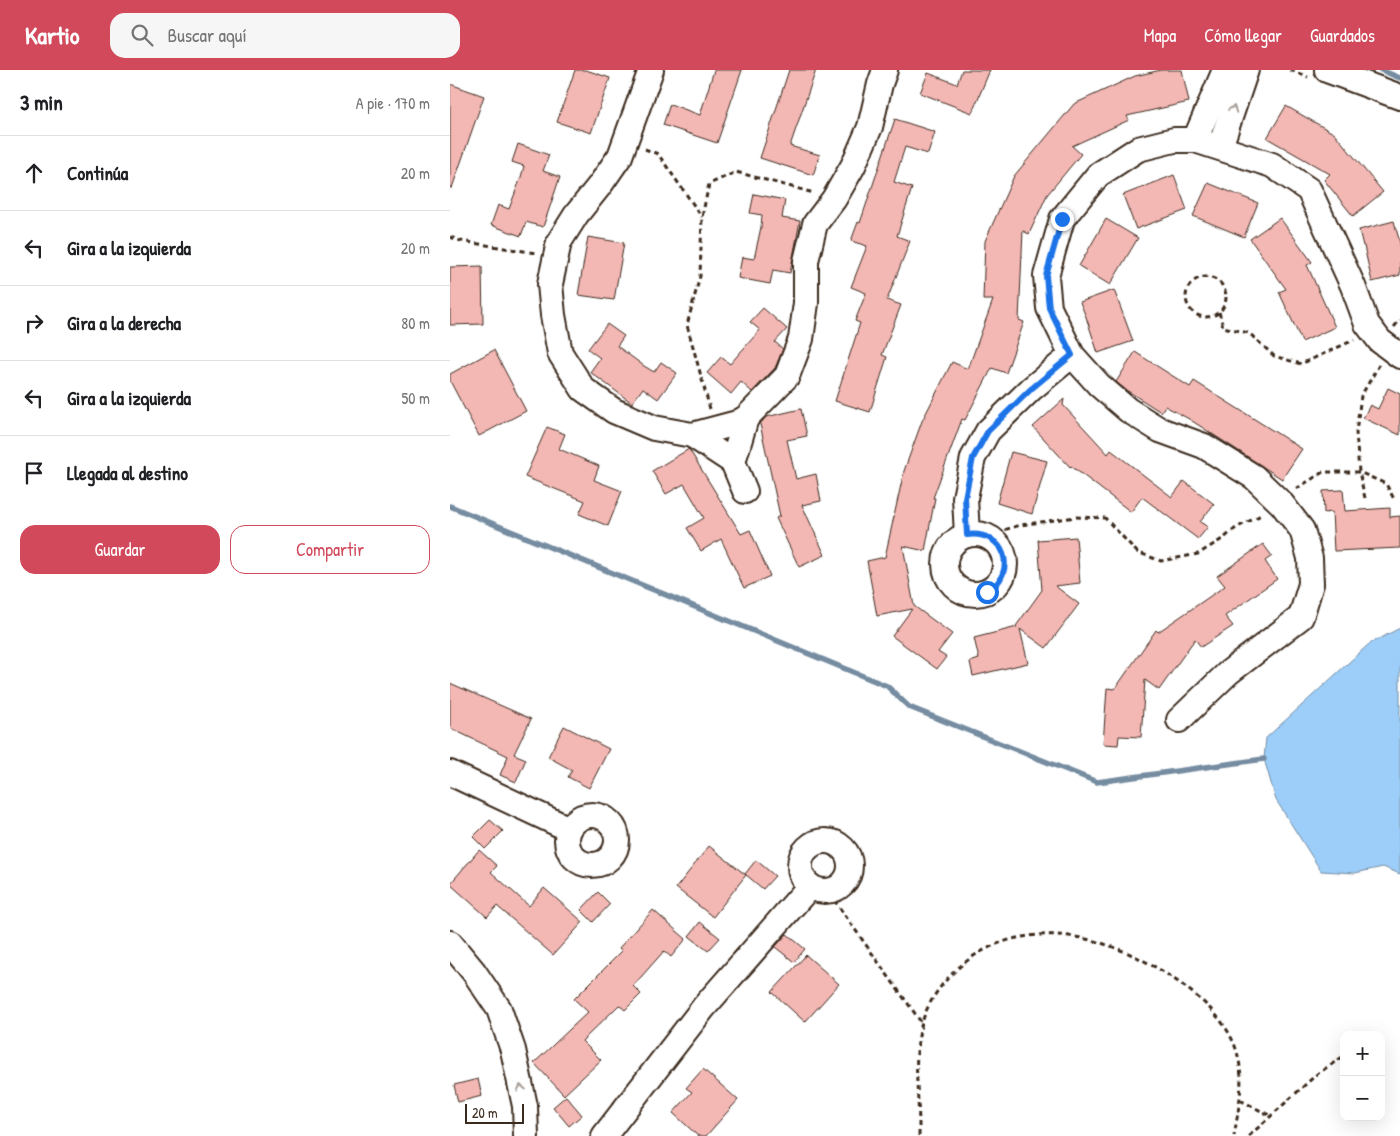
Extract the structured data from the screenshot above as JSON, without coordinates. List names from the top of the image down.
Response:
{
  "scale_bar": "20 m",
  "page": {
    "header": "Kartio",
    "search": "Buscar aquí",
    "nav": ["Mapa", "Cómo llegar", "Guardados"],
    "heading": ["3 min", "A pie · 170 m"],
    "list": [
      ["Continúa", "20 m"],
      ["Gira a la izquierda", "20 m"],
      ["Gira a la derecha", "80 m"],
      ["Gira a la izquierda", "50 m"],
      "Llegada al destino"
    ],
    "buttons": ["Guardar", "Compartir"],
    "map_buttons": ["+", "−"],
    "scale": "20 m"
  }
}
